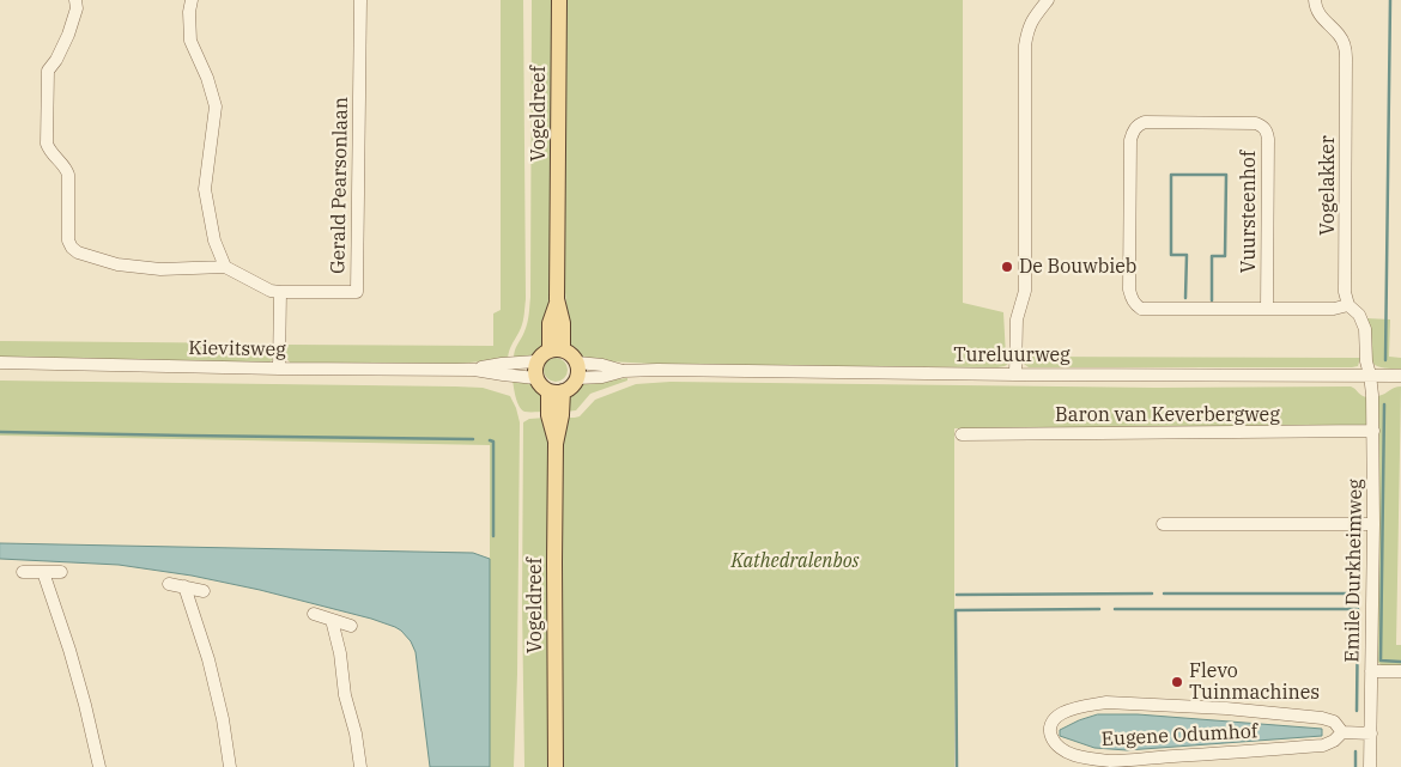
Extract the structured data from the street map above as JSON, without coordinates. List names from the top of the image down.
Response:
{
  "streets": {
    "main road": ["Vogeldreef"],
    "street": [
      "Gerald Pearsonlaan",
      "Vogelakker",
      "Vuursteenhof",
      "Kievitsweg",
      "Tureluurweg",
      "Baron van Keverbergweg",
      "Emile Durkheimweg",
      "Eugene Odumhof"
    ]
  },
  "crossings": [
    ["Vogeldreef", "Kievitsweg"],
    ["Vogeldreef", "Tureluurweg"],
    ["Vogelakker", "Vuursteenhof"],
    ["Vogelakker", "Tureluurweg"],
    ["Vogelakker", "Emile Durkheimweg"],
    ["Kievitsweg", "Tureluurweg"],
    ["Tureluurweg", "Emile Durkheimweg"],
    ["Baron van Keverbergweg", "Emile Durkheimweg"],
    ["Emile Durkheimweg", "Eugene Odumhof"]
  ],
  "parks": ["Kathedralenbos"],
  "places": ["De Bouwbieb", "Flevo Tuinmachines"]
}
